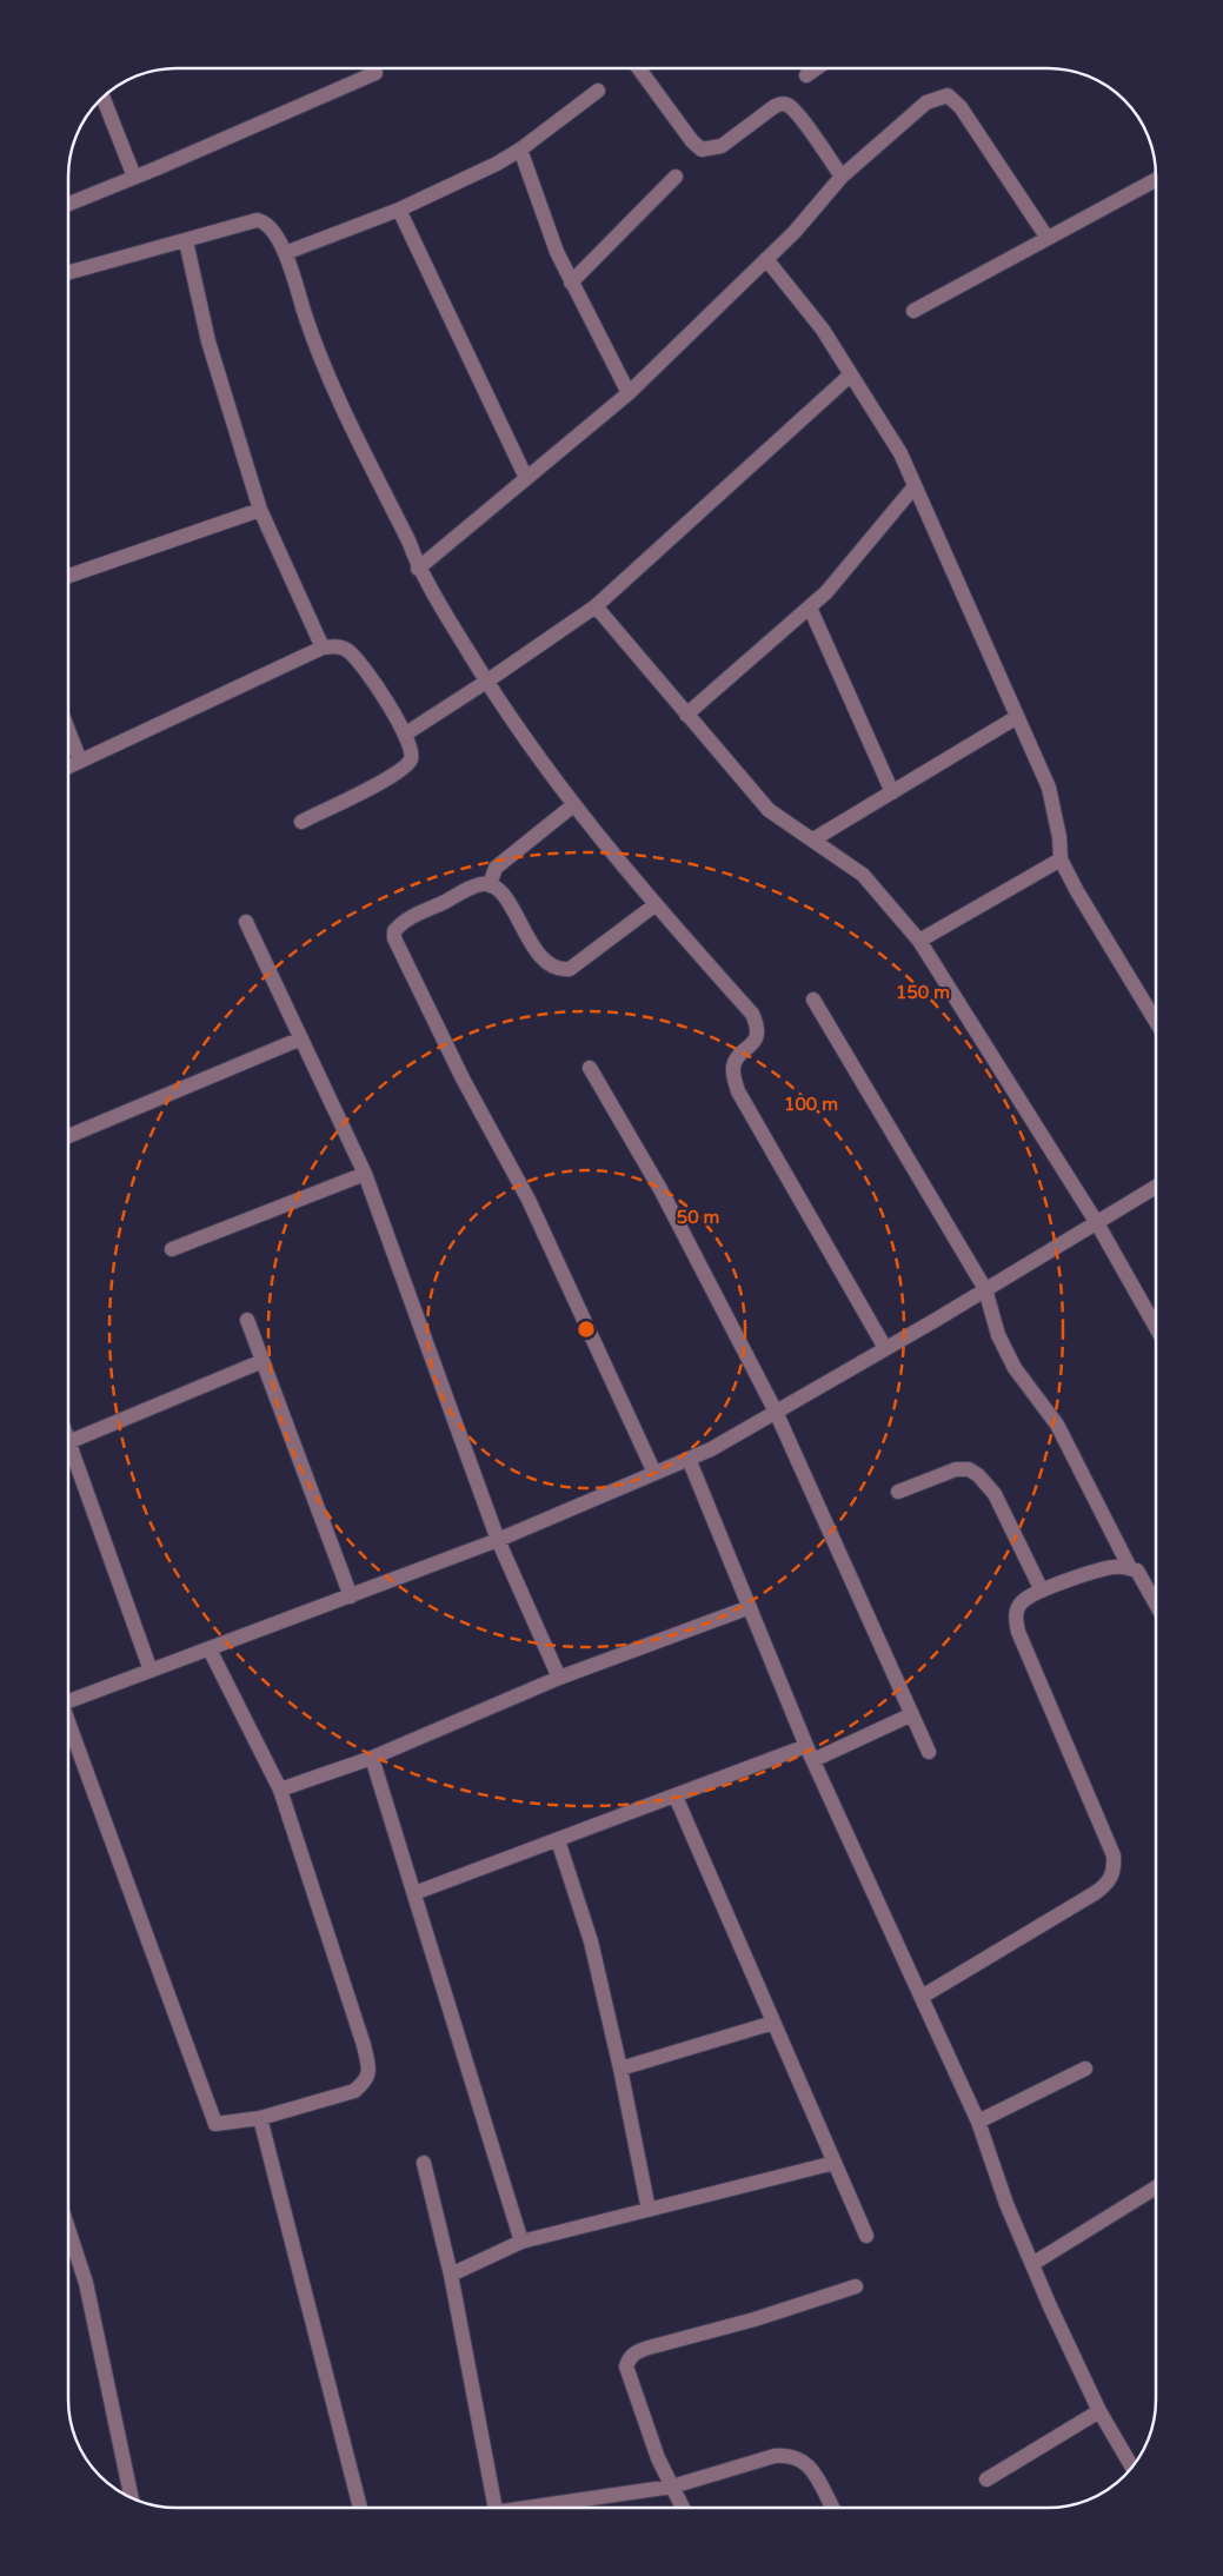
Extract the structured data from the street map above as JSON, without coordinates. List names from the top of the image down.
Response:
{
  "rings": ["150 m", "100 m", "50 m"]
}
